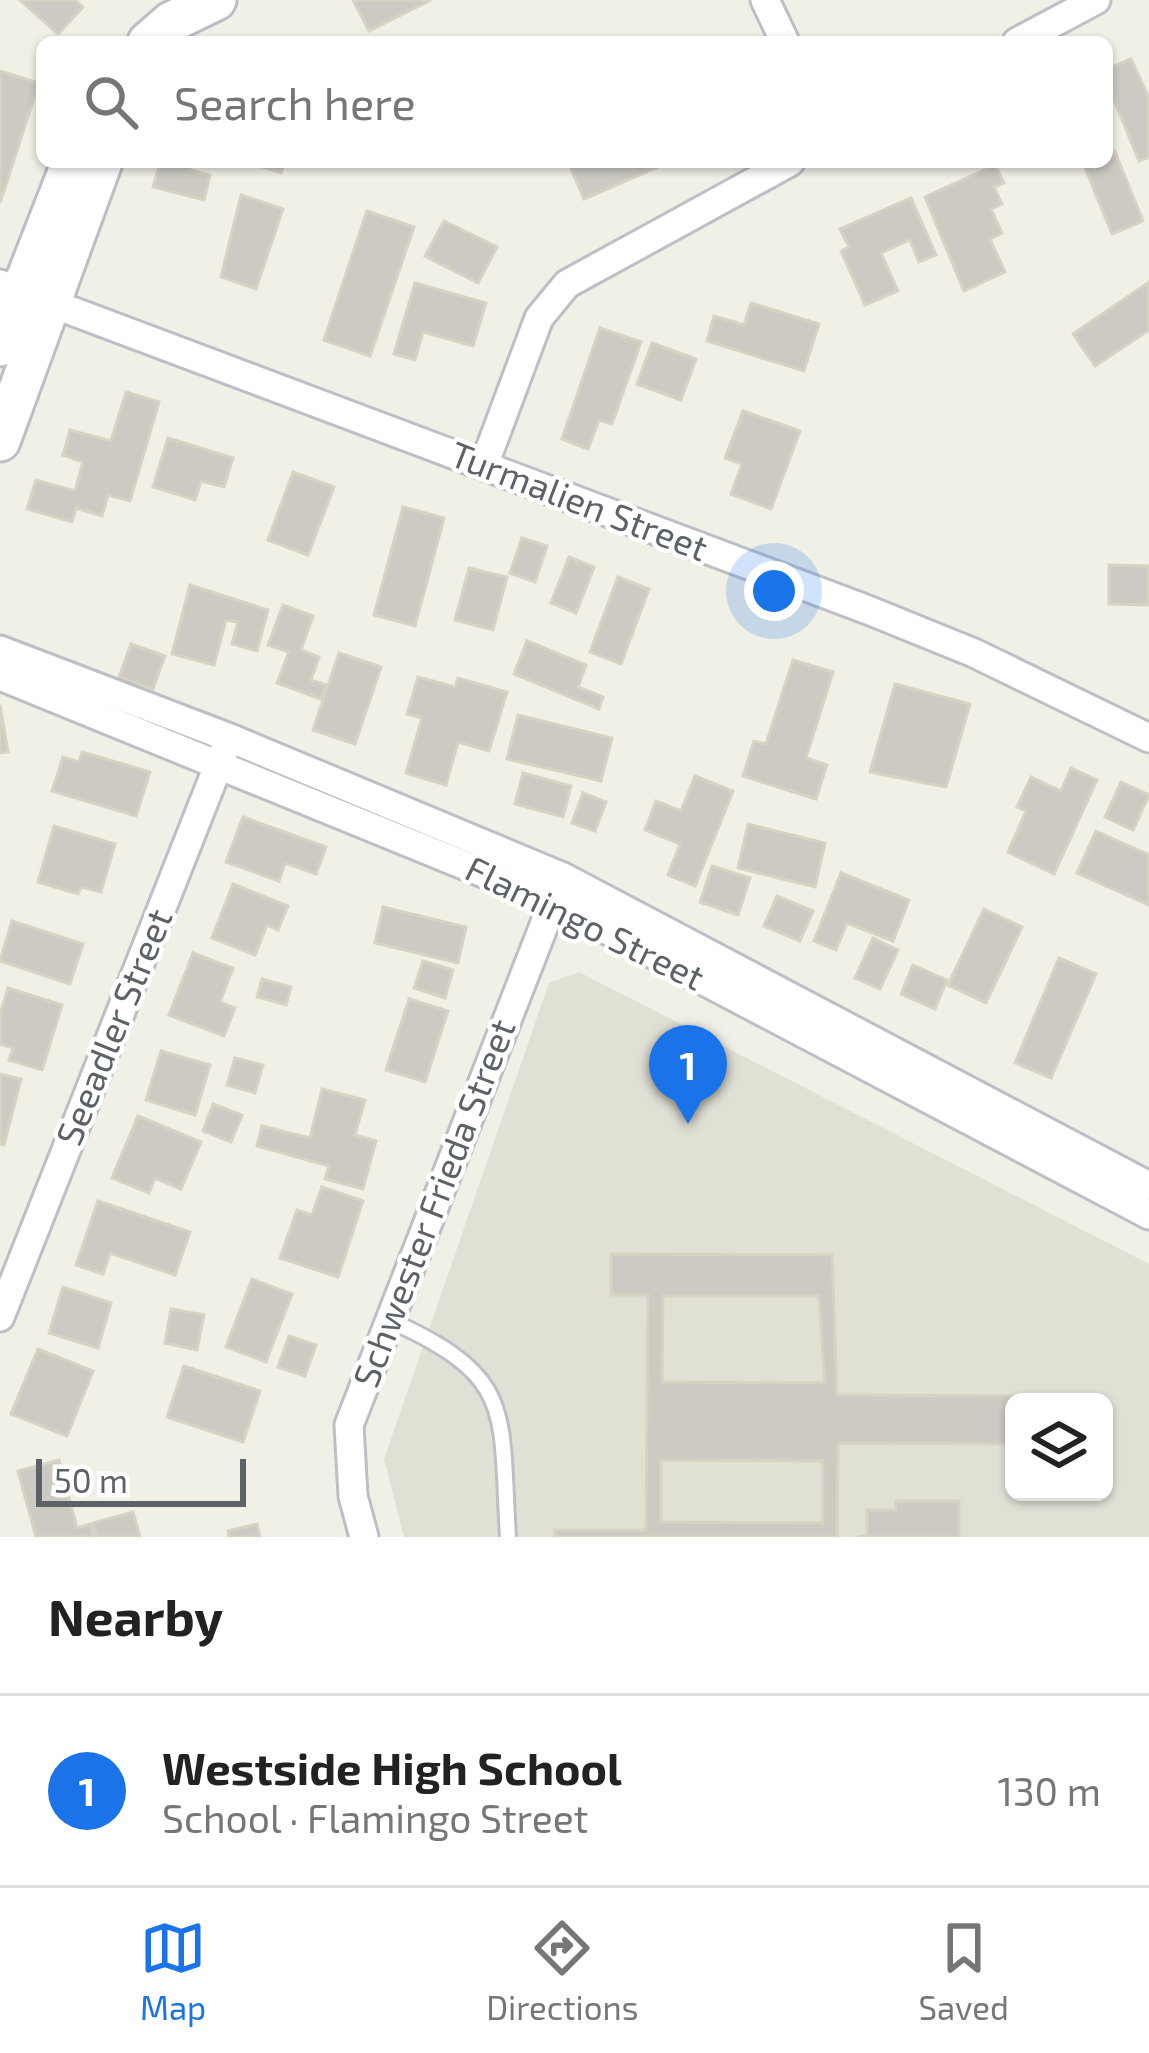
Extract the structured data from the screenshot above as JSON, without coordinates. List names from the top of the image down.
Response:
{
  "streets": {
    "street": [
      "Turmalien Street",
      "Flamingo Street",
      "Seeadler Street",
      "Schwester Frieda Street"
    ]
  },
  "crossings": [
    ["Flamingo Street", "Seeadler Street"],
    ["Flamingo Street", "Schwester Frieda Street"]
  ],
  "scale_bar": "50 m",
  "page": {
    "search": "Search here",
    "pins": "1",
    "scale": "50 m",
    "heading": "Nearby",
    "list": [
      {
        "mark": "1",
        "name": "Westside High School",
        "note": "School · Flamingo Street",
        "value": "130 m"
      }
    ],
    "nav": ["Map", "Directions", "Saved"]
  }
}
